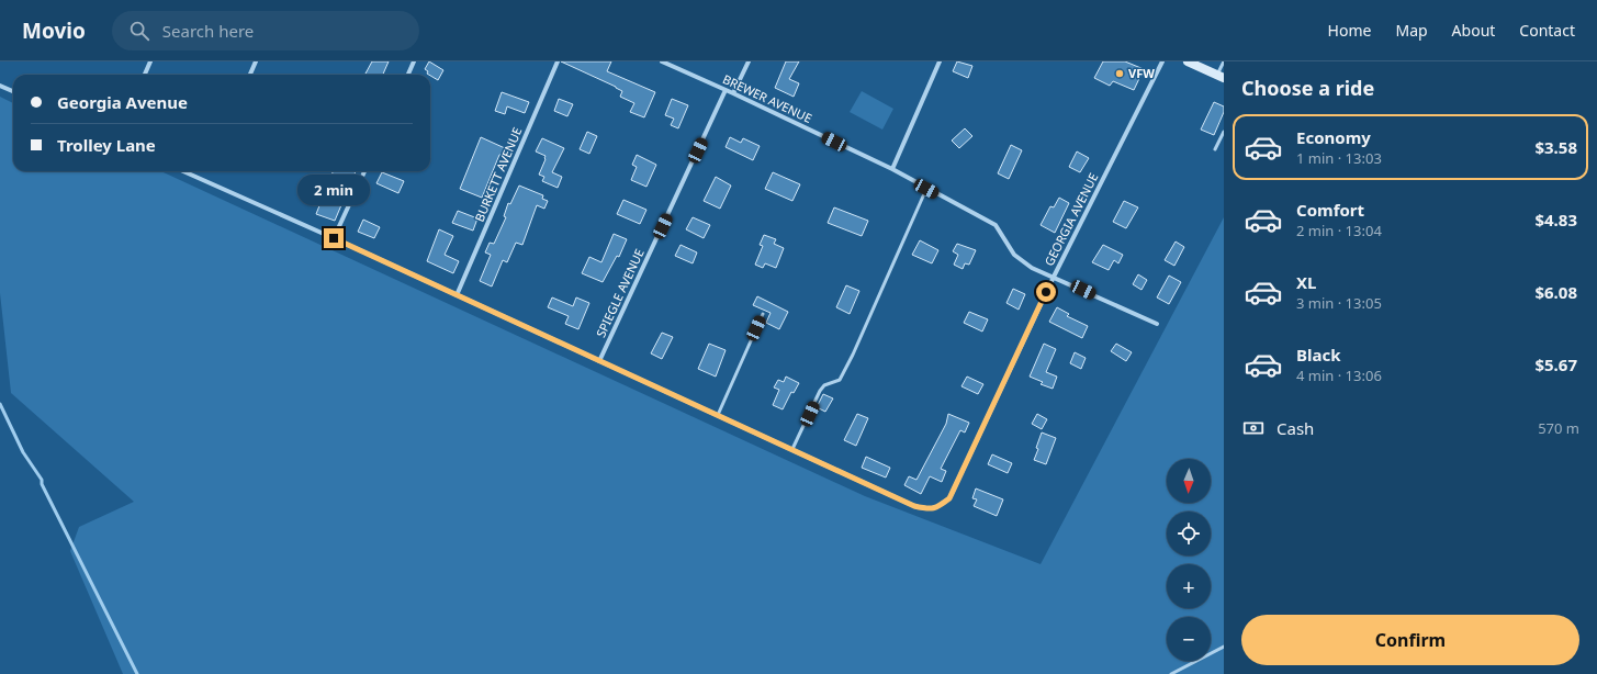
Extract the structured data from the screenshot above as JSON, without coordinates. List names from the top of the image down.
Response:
{
  "streets": {
    "street": [
      "BREWER AVENUE",
      "BURKETT AVENUE",
      "GEORGIA AVENUE",
      "SPIEGLE AVENUE"
    ]
  },
  "crossings": [
    ["BREWER AVENUE", "GEORGIA AVENUE"],
    ["BREWER AVENUE", "SPIEGLE AVENUE"]
  ],
  "places": ["VFW"],
  "north": "bottom",
  "page": {
    "header": "Movio",
    "search": "Search here",
    "nav": [
      "Home",
      "Map",
      "About",
      "Contact"
    ],
    "heading": "Choose a ride",
    "banner": ["Georgia Avenue", "Trolley Lane"],
    "list": [
      {
        "name": "Economy",
        "note": "1 min · 13:03",
        "value": "$3.58"
      },
      {
        "name": "Comfort",
        "note": "2 min · 13:04",
        "value": "$4.83"
      },
      {
        "name": "XL",
        "note": "3 min · 13:05",
        "value": "$6.08"
      },
      {
        "name": "Black",
        "note": "4 min · 13:06",
        "value": "$5.67"
      }
    ],
    "bubble": "2 min",
    "pay": ["Cash", "570 m"],
    "map_buttons": ["+", "−"],
    "buttons": "Confirm"
  }
}
